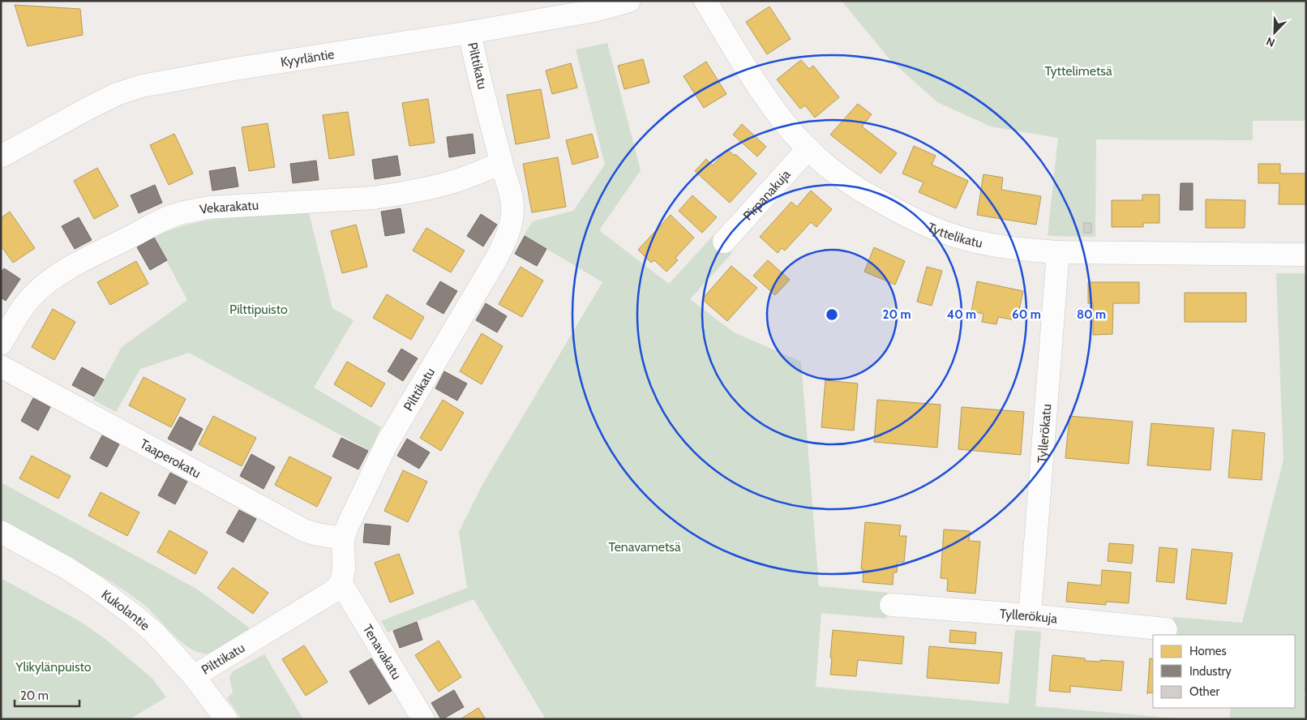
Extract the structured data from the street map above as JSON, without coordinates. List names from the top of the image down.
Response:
{
  "streets": {
    "street": [
      "Kyyrläntie",
      "Pilttikatu",
      "Pirpanakuja",
      "Vekarakatu",
      "Tyttelikatu",
      "Tyllerökatu",
      "Taaperokatu",
      "Kukolantie",
      "Tyllerökuja",
      "Tenavakatu"
    ]
  },
  "crossings": [
    ["Kyyrläntie", "Pilttikatu"],
    ["Pilttikatu", "Vekarakatu"],
    ["Pilttikatu", "Taaperokatu"],
    ["Pilttikatu", "Kukolantie"],
    ["Pilttikatu", "Tenavakatu"],
    ["Pirpanakuja", "Tyttelikatu"],
    ["Tyttelikatu", "Tyllerökatu"],
    ["Tyllerökatu", "Tyllerökuja"]
  ],
  "parks": [
    "Tyttelimetsä",
    "Pilttipuisto",
    "Tenavametsä",
    "Ylikylänpuisto"
  ],
  "legend": ["Homes", "Industry", "Other"],
  "scale_bar": "20 m",
  "north": "bottom left",
  "rings": [
    "20 m",
    "40 m",
    "60 m",
    "80 m"
  ]
}
